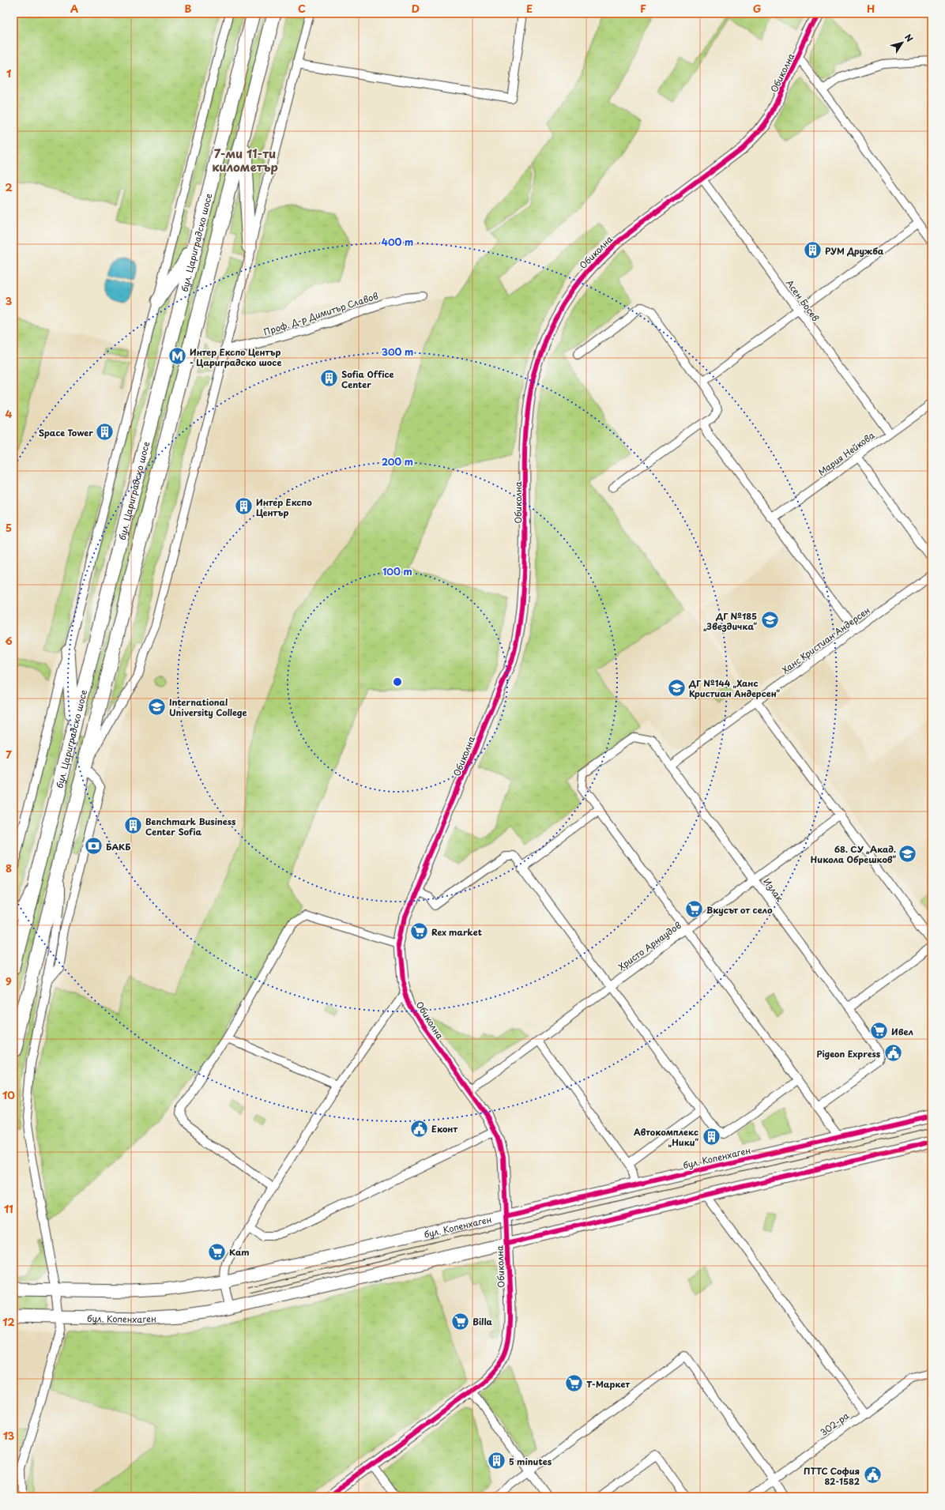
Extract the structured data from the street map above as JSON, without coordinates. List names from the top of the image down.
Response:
{
  "streets": {
    "highway": ["бул. Цариградско шосе"],
    "main road": ["бул. Копенхаген"],
    "street": [
      "Обиколна",
      "Асен Босев",
      "Проф. Д-р Димитър Славов",
      "Мария Нейкова",
      "Ханс Кристиан Андерсен",
      "Излак",
      "Христо Арнаудов",
      "302-ра"
    ]
  },
  "crossings": [
    ["Обиколна", "Асен Босев"],
    ["Обиколна", "Христо Арнаудов"],
    ["Обиколна", "бул. Копенхаген"],
    ["Асен Босев", "Мария Нейкова"],
    ["Ханс Кристиан Андерсен", "Излак"],
    ["Излак", "Христо Арнаудов"]
  ],
  "districts": ["7-ми 11-ти километър"],
  "places": {
    "building": [
      "РУМ Дружба",
      "Sofia Office Center",
      "Space Tower",
      "Интер Експо Център",
      "Benchmark Business Center Sofia",
      "Автокомплекс „Ники“",
      "5 minutes"
    ],
    "metro station": ["Интер Експо Център - Цариградско шосе"],
    "school or university": [
      "ДГ №185 „Звездичка“",
      "ДГ №144 „Ханс Кристиан Андерсен“",
      "International University College",
      "68. СУ „Акад. Никола Обрешков“"
    ],
    "bank": ["БАКБ"],
    "supermarket": [
      "Вкусът от село",
      "Rex market",
      "Ивел",
      "Kam",
      "Billa",
      "Т-Маркет"
    ],
    "public building": ["Pigeon Express", "Еконт", "ПТТС София 82-1582"]
  },
  "north": "top right",
  "grid": {
    "columns": [
      "A",
      "B",
      "C",
      "D",
      "E",
      "F",
      "G",
      "H"
    ],
    "rows": [
      "1",
      "2",
      "3",
      "4",
      "5",
      "6",
      "7",
      "8",
      "9",
      "10",
      "11",
      "12",
      "13"
    ]
  },
  "rings": [
    "400 m",
    "300 m",
    "200 m",
    "100 m"
  ]
}
